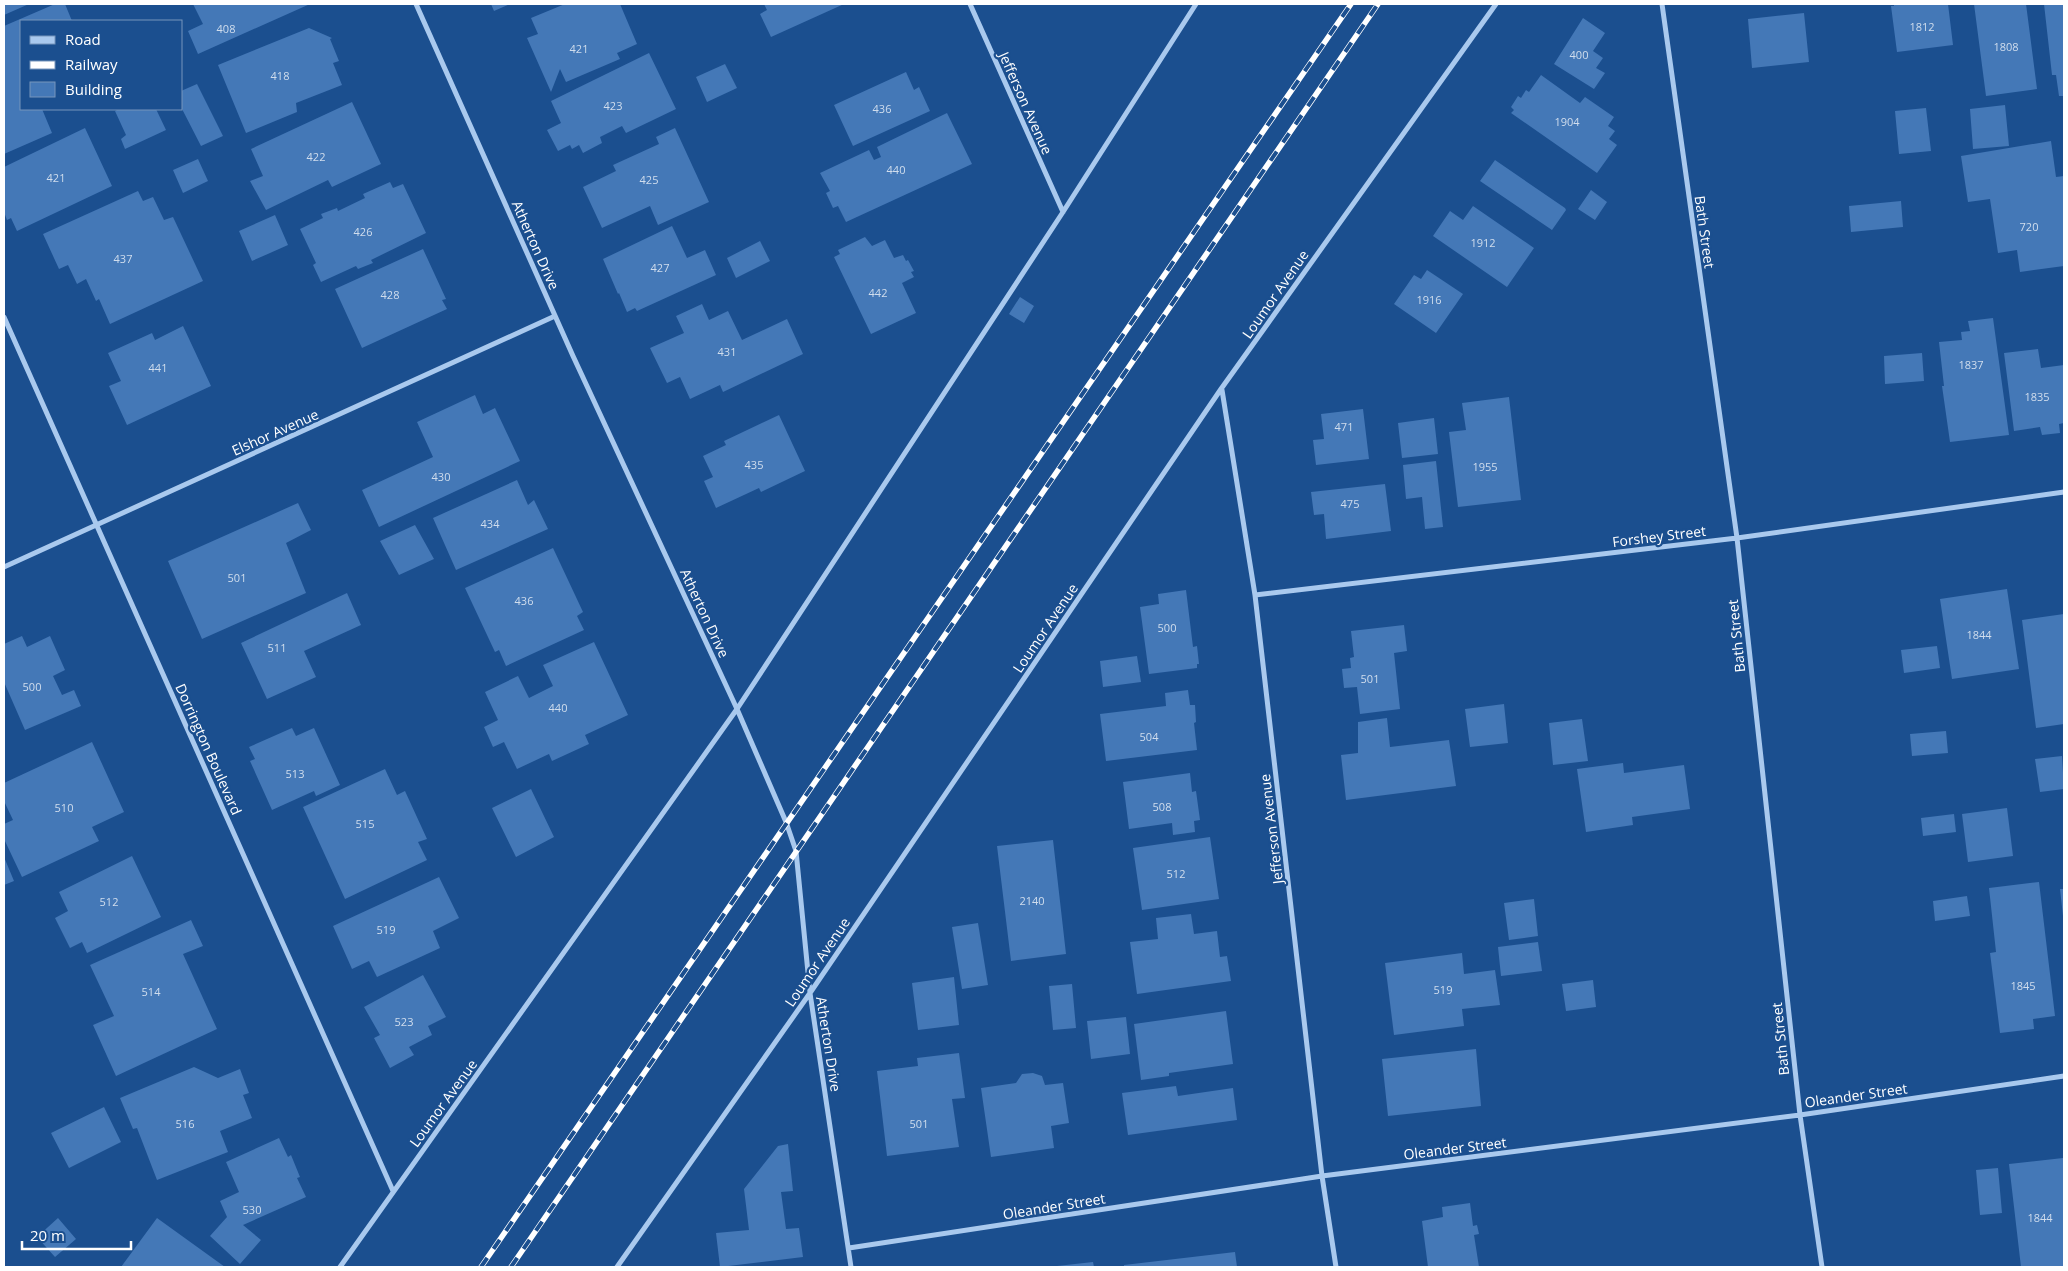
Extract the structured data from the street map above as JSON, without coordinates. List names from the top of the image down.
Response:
{
  "streets": {
    "street": [
      "Jefferson Avenue",
      "Bath Street",
      "Atherton Drive",
      "Loumor Avenue",
      "Elshor Avenue",
      "Forshey Street",
      "Dorrington Boulevard",
      "Oleander Street"
    ]
  },
  "crossings": [
    ["Jefferson Avenue", "Loumor Avenue"],
    ["Jefferson Avenue", "Forshey Street"],
    ["Jefferson Avenue", "Oleander Street"],
    ["Bath Street", "Forshey Street"],
    ["Bath Street", "Oleander Street"],
    ["Atherton Drive", "Loumor Avenue"],
    ["Atherton Drive", "Elshor Avenue"],
    ["Atherton Drive", "Oleander Street"],
    ["Loumor Avenue", "Dorrington Boulevard"],
    ["Elshor Avenue", "Dorrington Boulevard"]
  ],
  "house_numbers": [
    "1812",
    "408",
    "1808",
    "421",
    "400",
    "418",
    "423",
    "436",
    "1904",
    "422",
    "440",
    "421",
    "425",
    "720",
    "426",
    "1912",
    "437",
    "427",
    "442",
    "428",
    "1916",
    "431",
    "1837",
    "441",
    "1835",
    "471",
    "435",
    "1955",
    "430",
    "475",
    "434",
    "501",
    "436",
    "500",
    "1844",
    "511",
    "501",
    "500",
    "440",
    "504",
    "513",
    "508",
    "510",
    "515",
    "512",
    "2140",
    "512",
    "519",
    "1845",
    "519",
    "514",
    "523",
    "516",
    "501",
    "530",
    "1844"
  ],
  "legend": ["Road", "Railway", "Building"],
  "scale_bar": "20 m"
}
